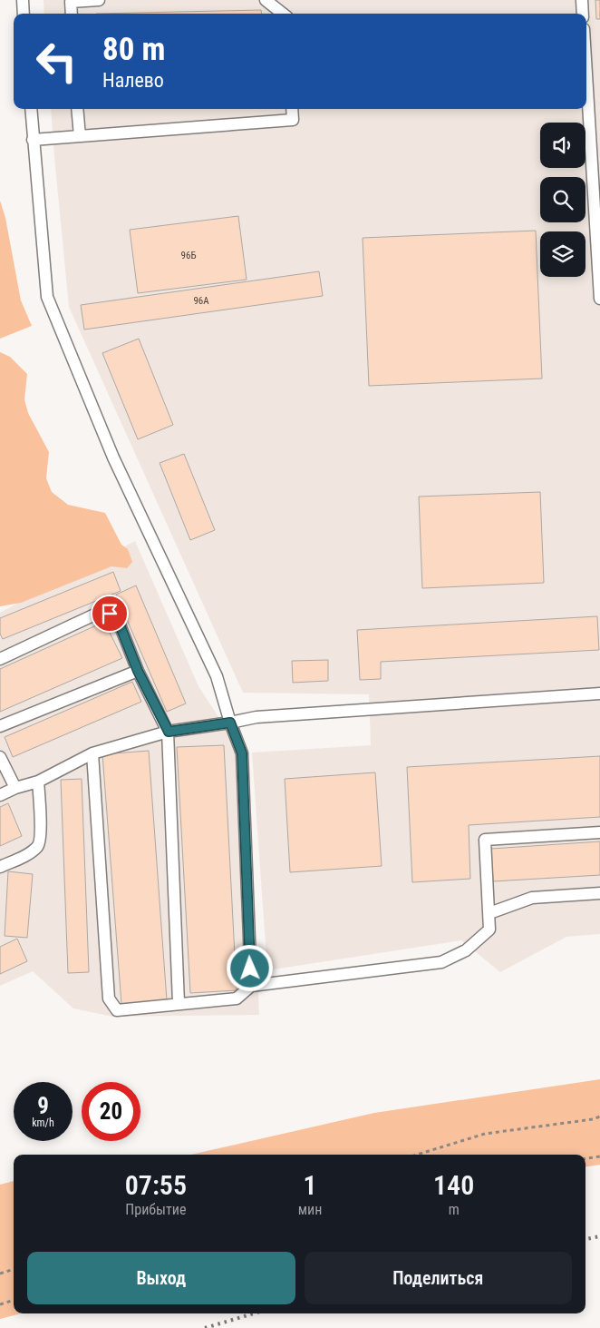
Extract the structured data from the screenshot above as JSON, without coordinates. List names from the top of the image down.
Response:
{
  "house_numbers": ["96Б", "96А"],
  "page": {
    "turn": ["80 m", "Налево"],
    "speed": "9 km/h",
    "limit": "20",
    "eta": [
      "07:55",
      "Прибытие",
      "1",
      "мин",
      "140",
      "m"
    ],
    "buttons": ["Выход", "Поделиться"]
  }
}
